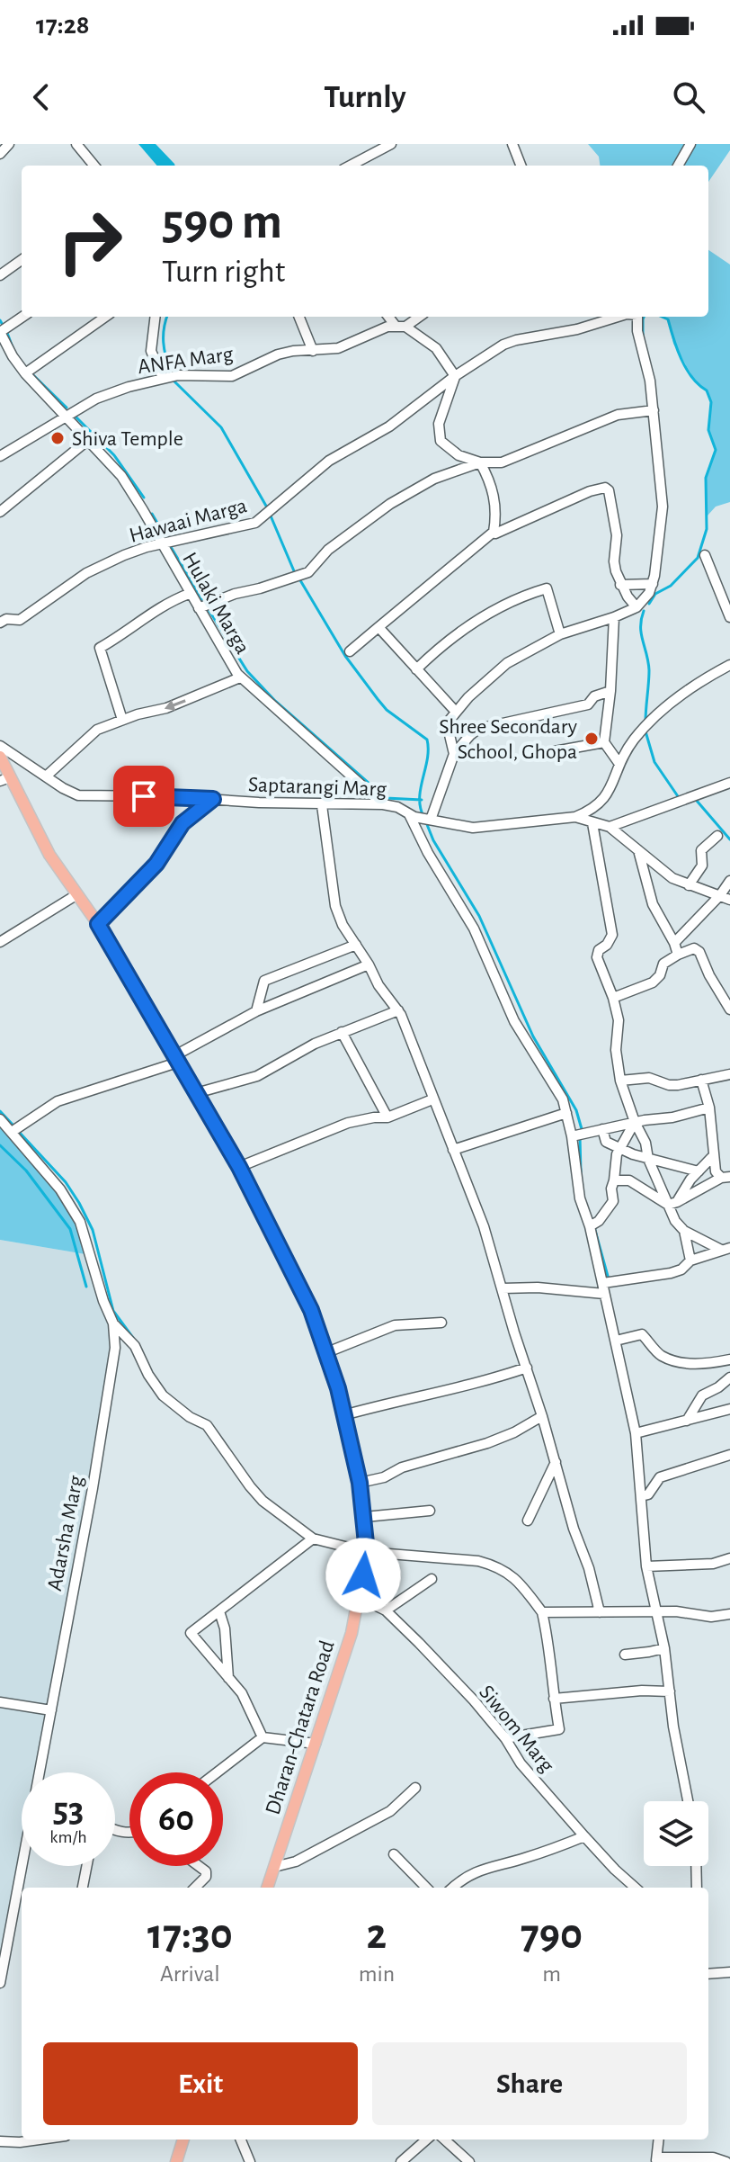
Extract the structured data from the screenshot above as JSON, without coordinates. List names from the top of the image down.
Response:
{
  "streets": {
    "main road": ["Dharan-Chatara Road"],
    "street": [
      "ANFA Marg",
      "Hawaai Marga",
      "Hulaki Marga",
      "Saptarangi Marg",
      "Adarsha Marg",
      "Siwom Marg"
    ]
  },
  "crossings": [
    ["ANFA Marg", "Hulaki Marga"],
    ["Hawaai Marga", "Hulaki Marga"],
    ["Hulaki Marga", "Saptarangi Marg"],
    ["Dharan-Chatara Road", "Siwom Marg"]
  ],
  "places": ["Shiva Temple", "Shree Secondary School, Ghopa"],
  "page": {
    "status": "17:28",
    "header": "Turnly",
    "turn": ["590 m", "Turn right"],
    "speed": "53 km/h",
    "limit": "60",
    "eta": [
      "17:30",
      "Arrival",
      "2",
      "min",
      "790",
      "m"
    ],
    "buttons": ["Exit", "Share"]
  }
}
